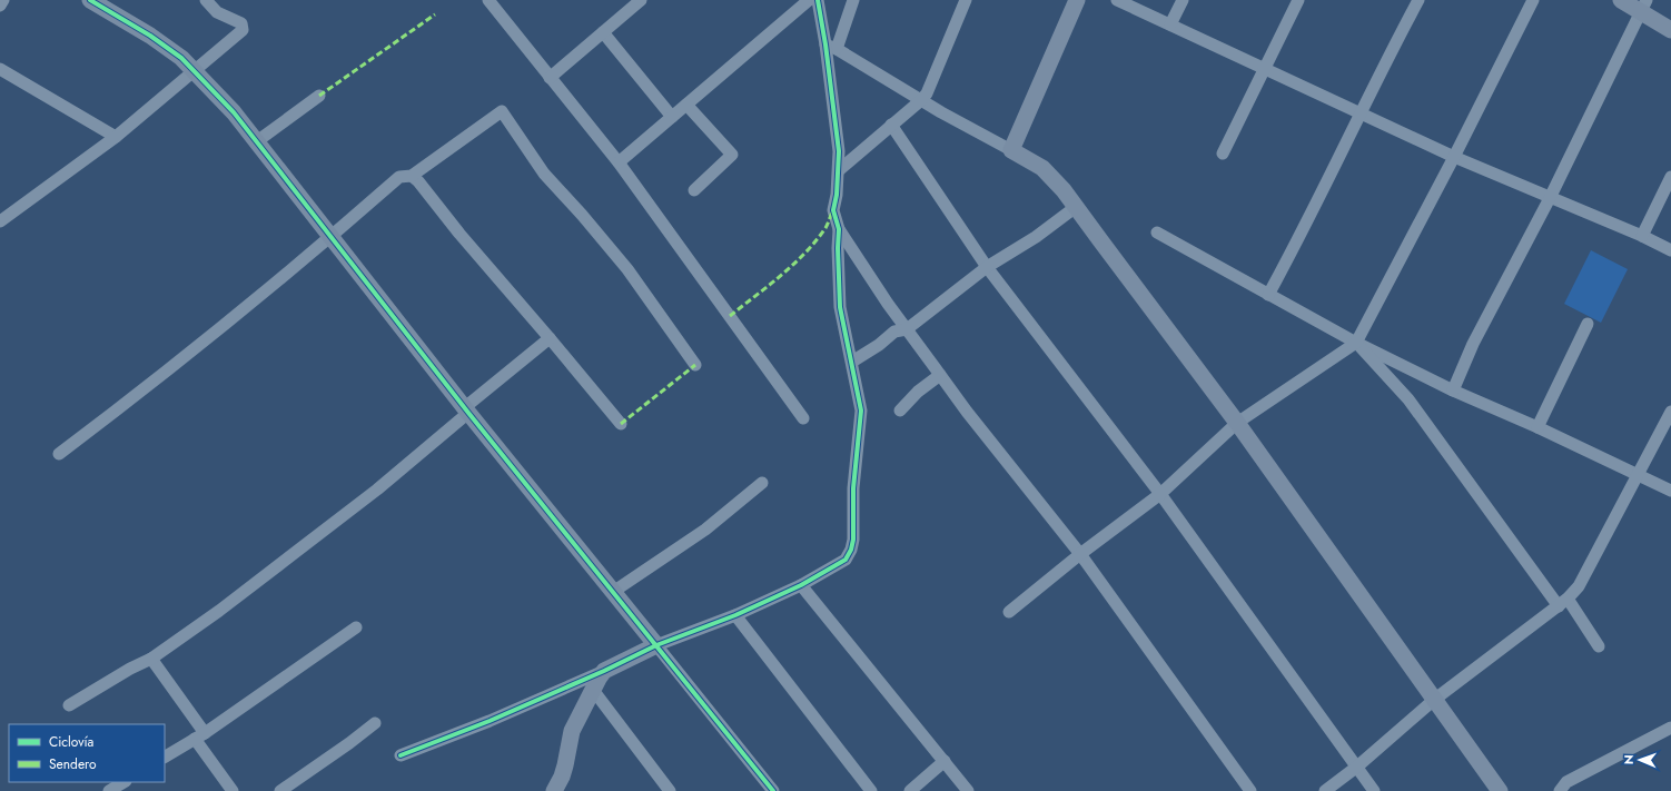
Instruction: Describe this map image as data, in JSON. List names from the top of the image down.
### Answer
{
  "legend": ["Ciclovía", "Sendero"],
  "north": "left"
}
